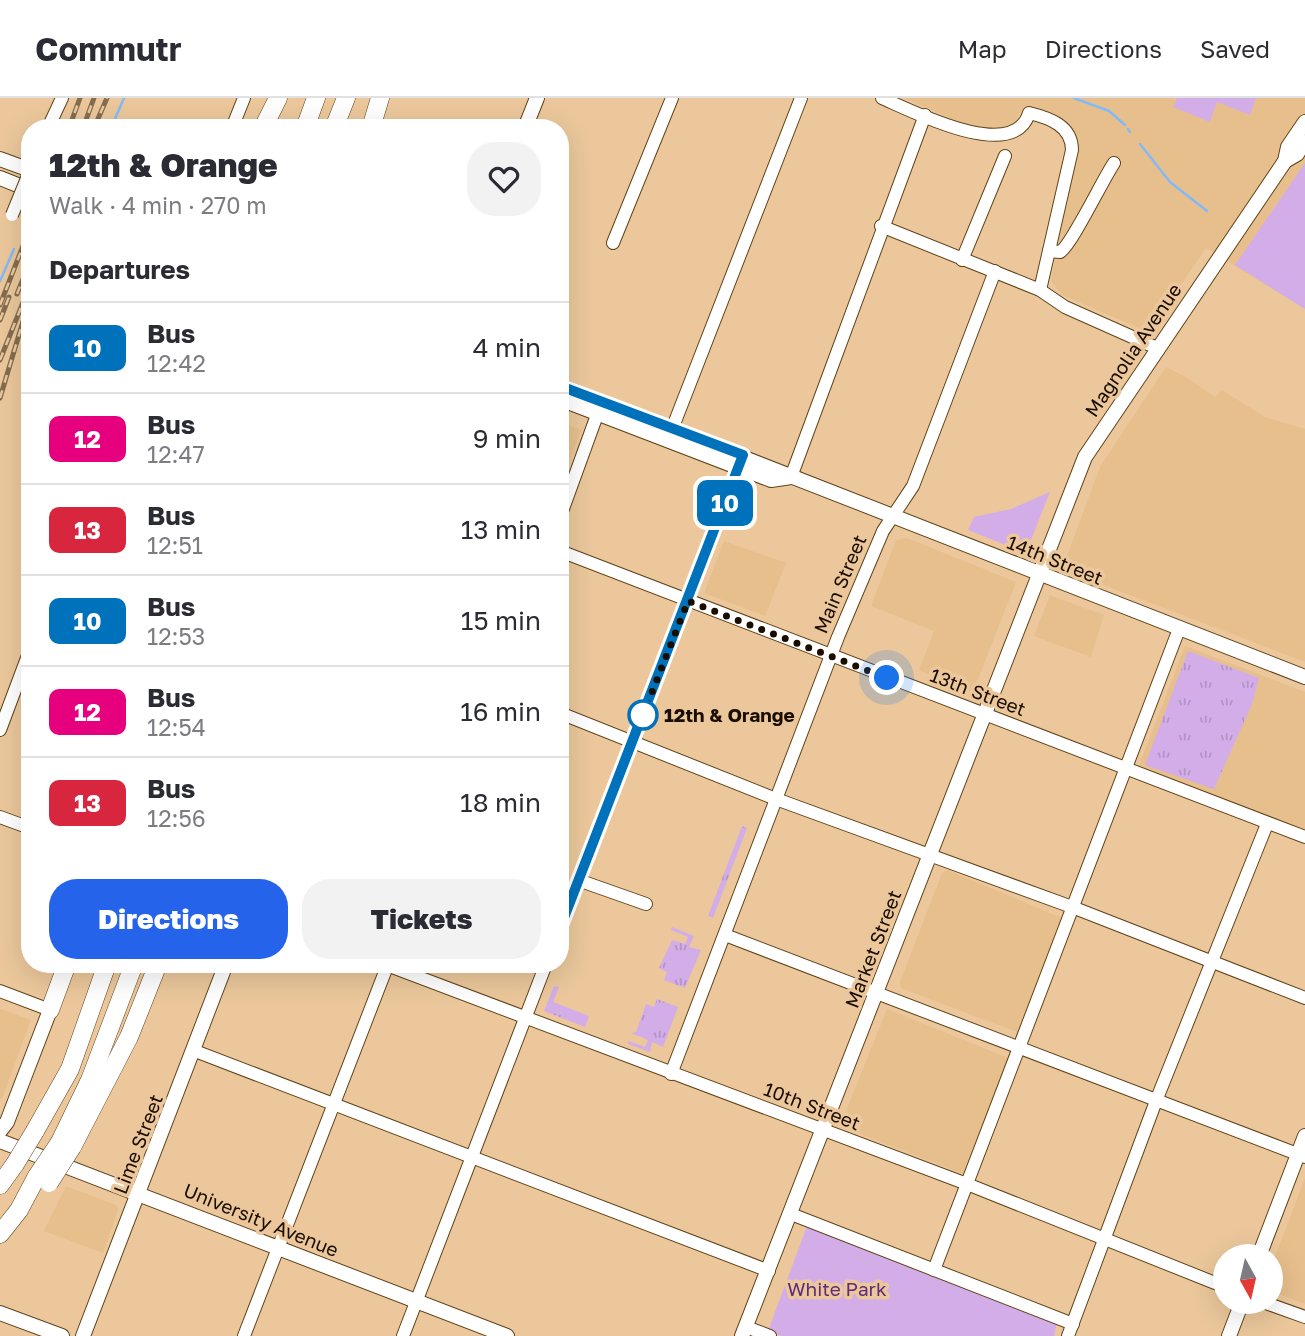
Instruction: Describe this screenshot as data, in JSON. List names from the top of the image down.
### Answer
{
  "streets": {
    "main road": [
      "Magnolia Avenue",
      "14th Street",
      "Market Street",
      "Lime Street",
      "University Avenue"
    ],
    "street": ["Main Street", "13th Street", "10th Street"]
  },
  "crossings": [
    ["Magnolia Avenue", "14th Street"],
    ["Magnolia Avenue", "Market Street"],
    ["14th Street", "Main Street"],
    ["14th Street", "Market Street"],
    ["Main Street", "13th Street"],
    ["Main Street", "10th Street"],
    ["13th Street", "Market Street"],
    ["Market Street", "10th Street"],
    ["Lime Street", "University Avenue"]
  ],
  "parks": ["White Park"],
  "places": ["12th & Orange"],
  "lines": ["bus line 10"],
  "north": "bottom",
  "page": {
    "header": "Commutr",
    "nav": ["Map", "Directions", "Saved"],
    "on_map": "10",
    "heading": [
      ["12th & Orange", "Walk · 4 min · 270 m"],
      "Departures"
    ],
    "list": [
      {
        "mark": "10",
        "name": "Bus",
        "note": "12:42",
        "value": "4 min"
      },
      {
        "mark": "12",
        "name": "Bus",
        "note": "12:47",
        "value": "9 min"
      },
      {
        "mark": "13",
        "name": "Bus",
        "note": "12:51",
        "value": "13 min"
      },
      {
        "mark": "10",
        "name": "Bus",
        "note": "12:53",
        "value": "15 min"
      },
      {
        "mark": "12",
        "name": "Bus",
        "note": "12:54",
        "value": "16 min"
      },
      {
        "mark": "13",
        "name": "Bus",
        "note": "12:56",
        "value": "18 min"
      }
    ],
    "buttons": ["Directions", "Tickets"]
  }
}
